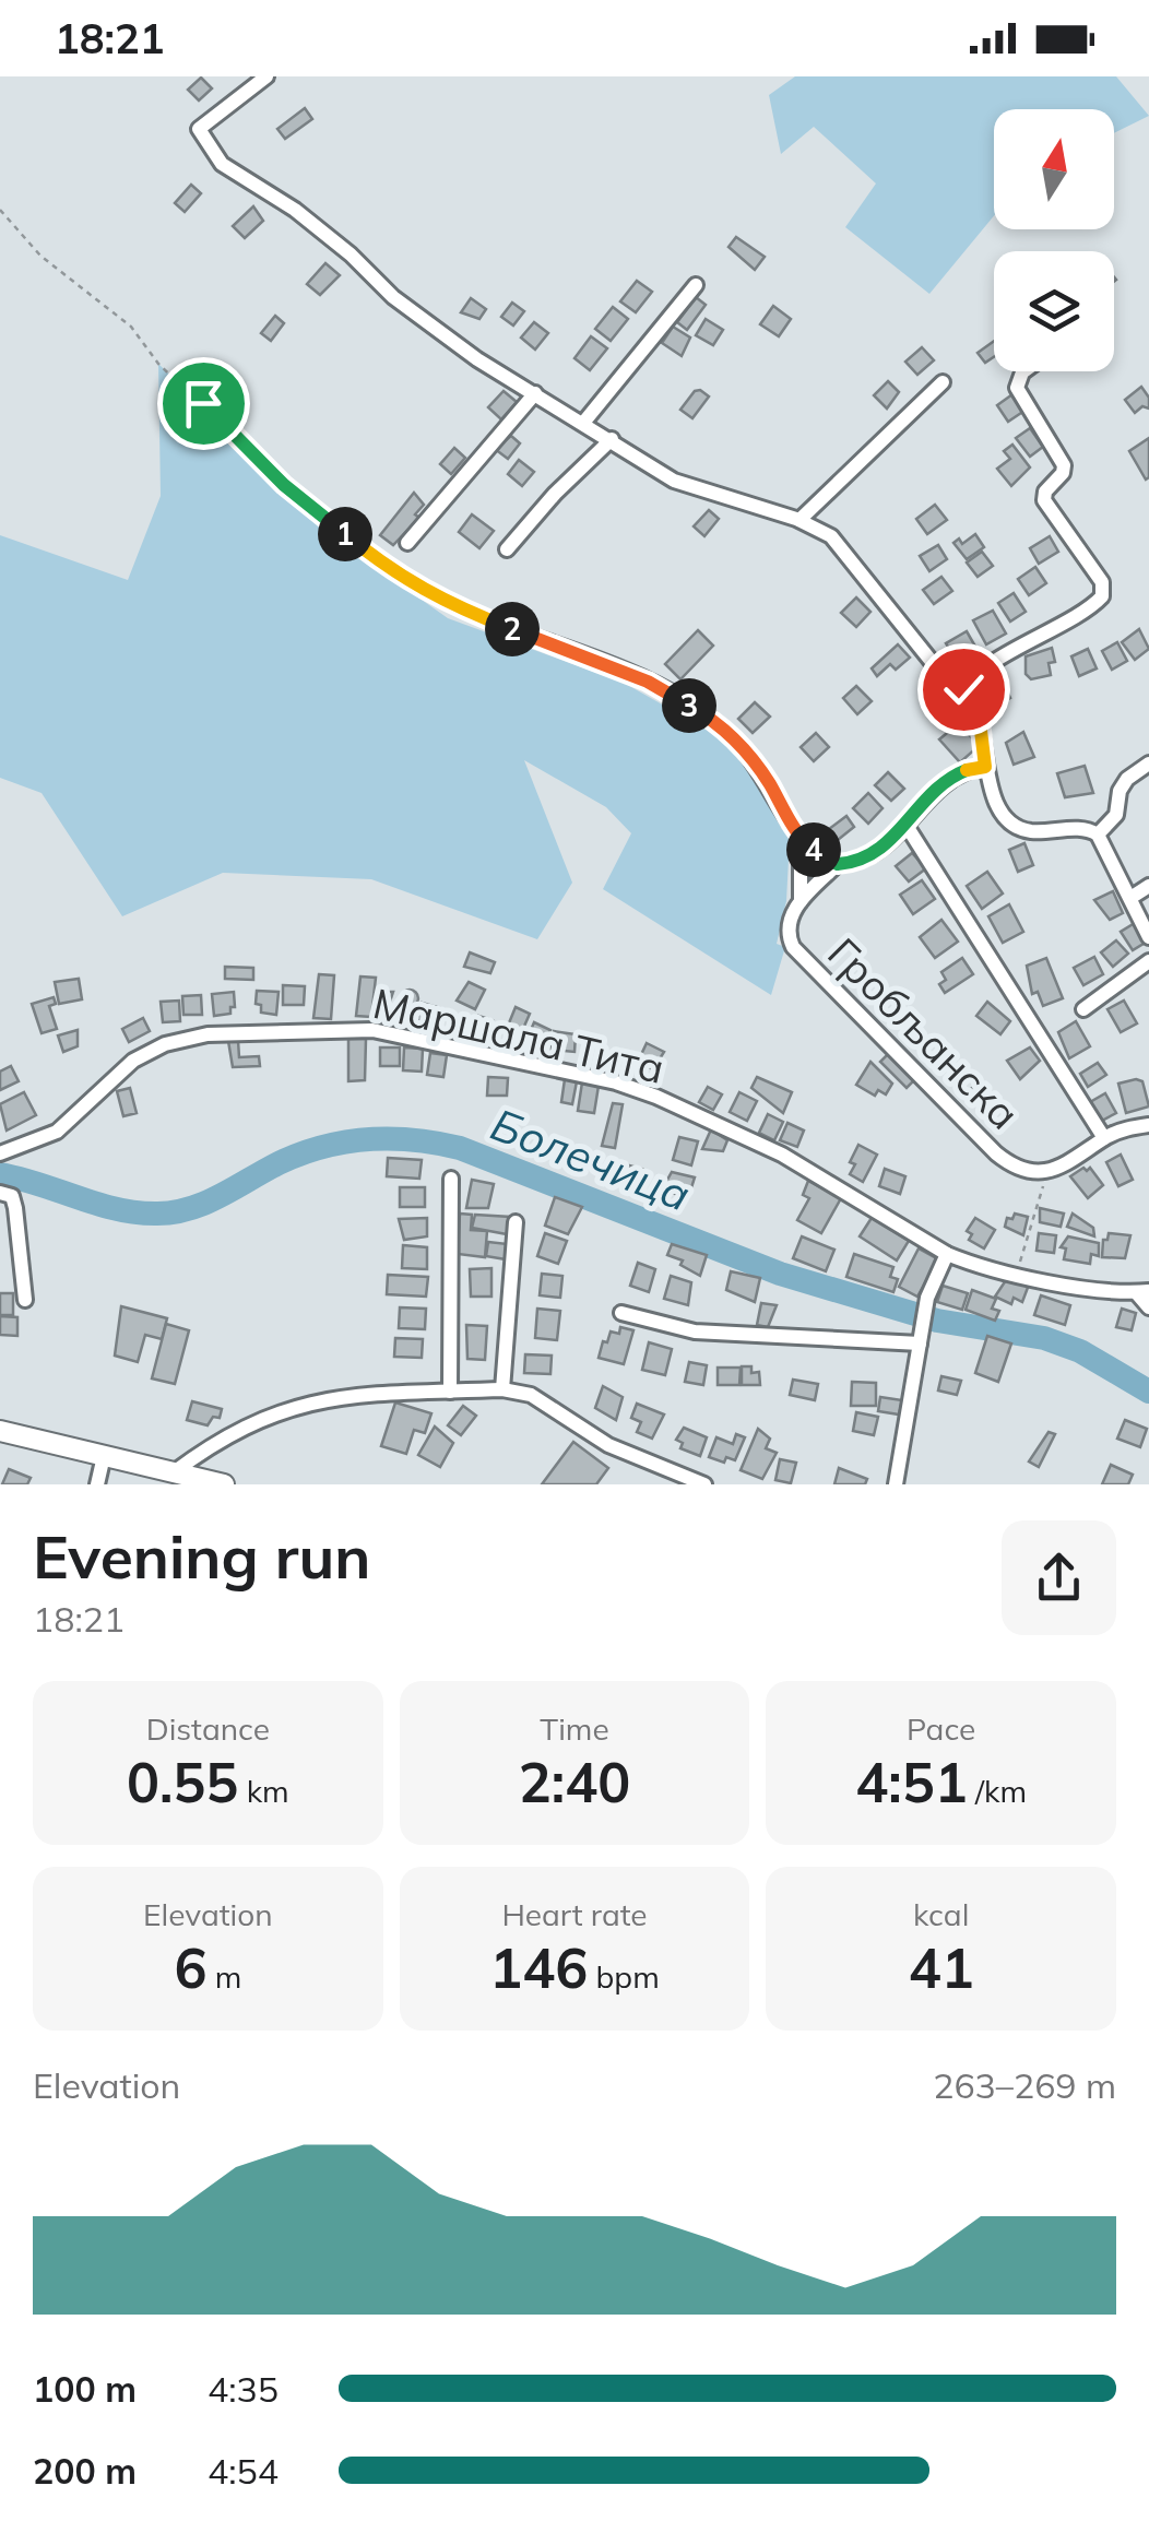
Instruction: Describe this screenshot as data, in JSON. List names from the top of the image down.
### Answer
{
  "streets": {
    "street": ["Гробљанска", "Маршала Тита"]
  },
  "water": ["Болечица"],
  "north": "top",
  "page": {
    "status": "18:21",
    "pins": [
      "1",
      "2",
      "3",
      "4"
    ],
    "heading": ["Evening run", "18:21"],
    "stats": [
      ["Distance", "0.55 km"],
      ["Time", "2:40"],
      ["Pace", "4:51 /km"],
      ["Elevation", "6 m"],
      ["Heart rate", "146 bpm"],
      ["kcal", "41"]
    ],
    "chart": ["Elevation", "263–269 m"],
    "list": [
      {
        "name": "100 m",
        "note": "4:35"
      },
      {
        "name": "200 m",
        "note": "4:54"
      }
    ]
  }
}
